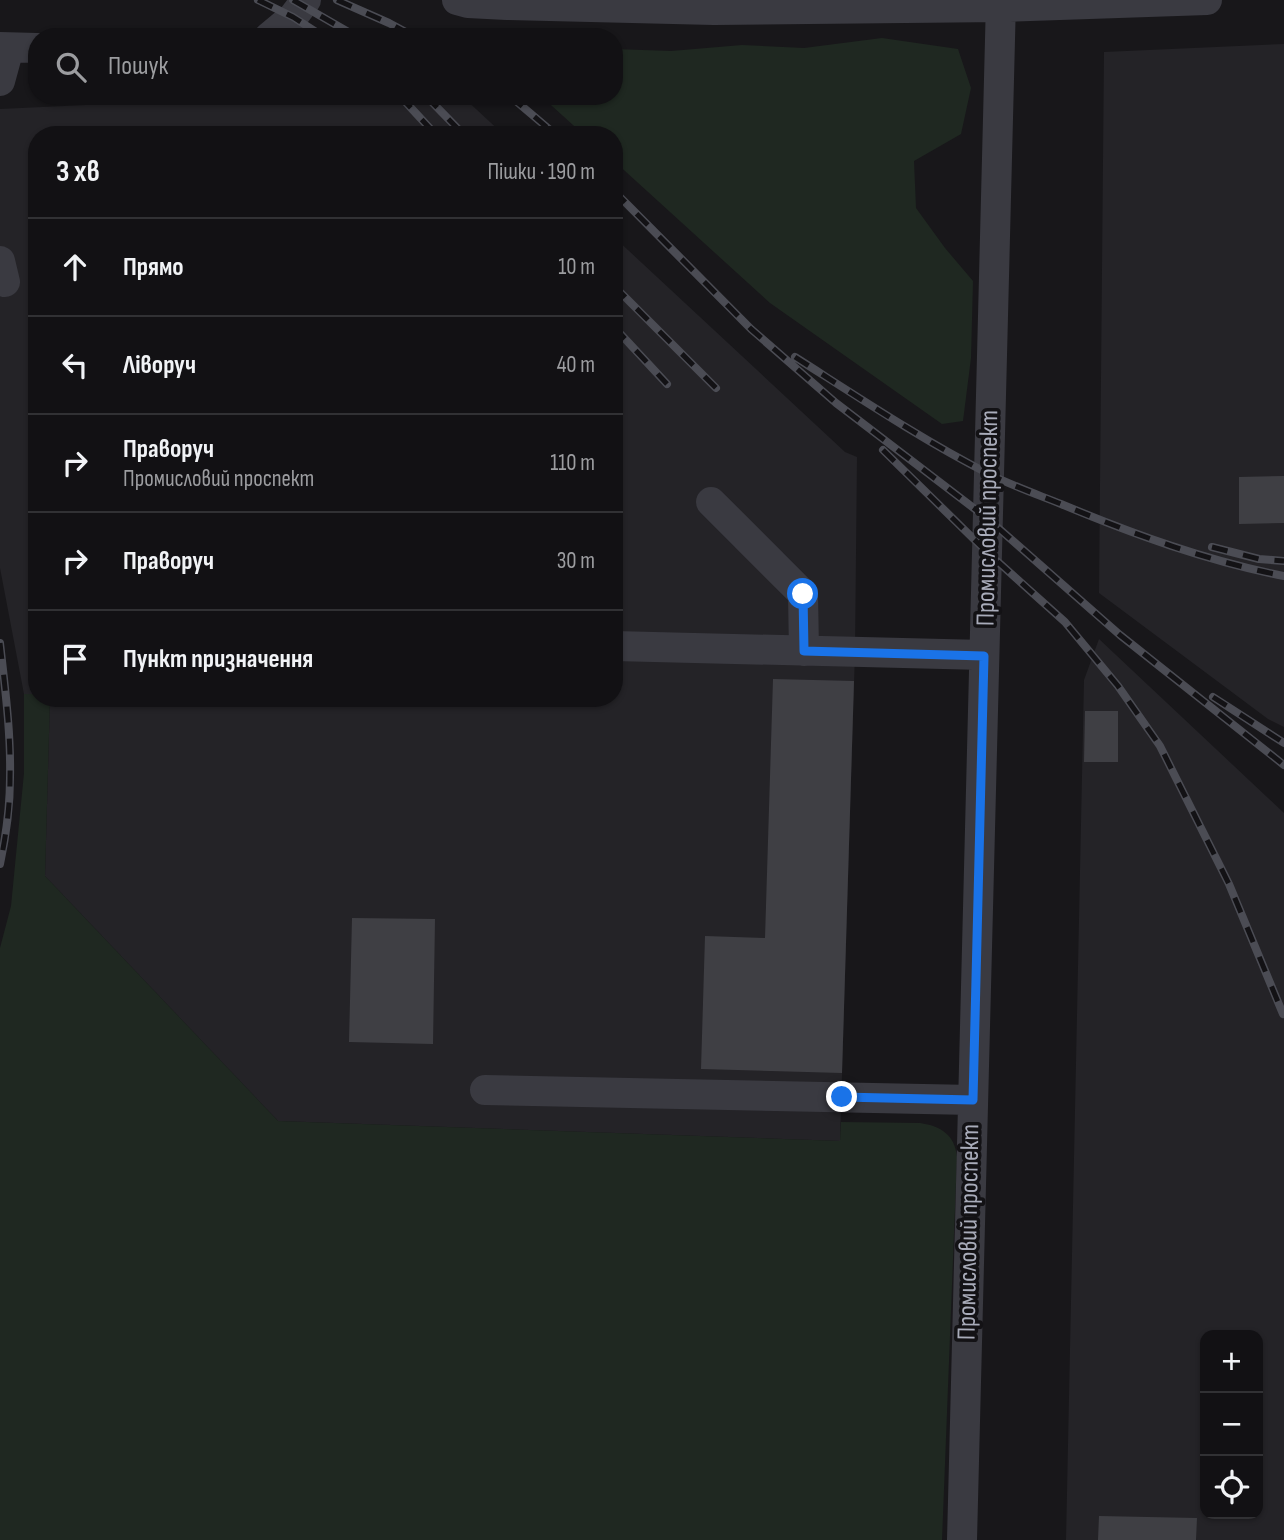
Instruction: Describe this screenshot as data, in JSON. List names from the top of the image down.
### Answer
{
  "streets": {
    "street": ["Промисловий проспект"]
  },
  "page": {
    "search": "Пошук",
    "heading": ["3 хв", "Пішки · 190 m"],
    "list": [
      ["Прямо", "10 m"],
      ["Ліворуч", "40 m"],
      ["Праворуч", "Промисловий проспект", "110 m"],
      ["Праворуч", "30 m"],
      "Пункт призначення"
    ],
    "map_buttons": ["+", "−"]
  }
}
